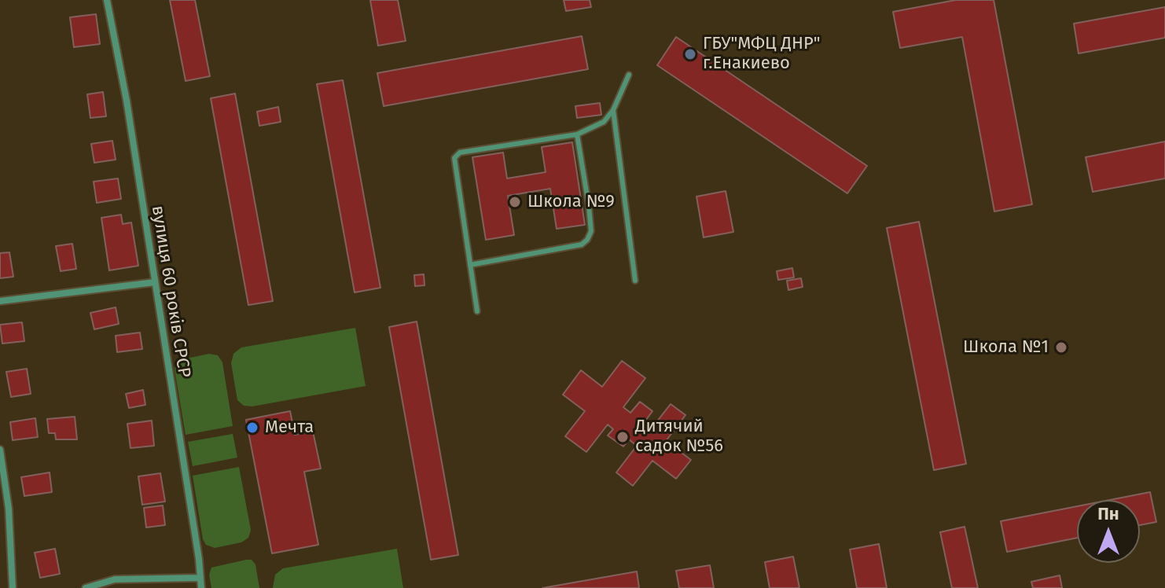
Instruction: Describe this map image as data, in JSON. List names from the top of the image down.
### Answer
{
  "streets": {
    "street": ["вулиця 60 років СРСР"]
  },
  "places": [
    "ГБУ\"МФЦ ДНР\" г.Енакиево",
    "Школа №9",
    "Школа №1",
    "Мечта",
    "Дитячий садок №56"
  ],
  "north": "top"
}
